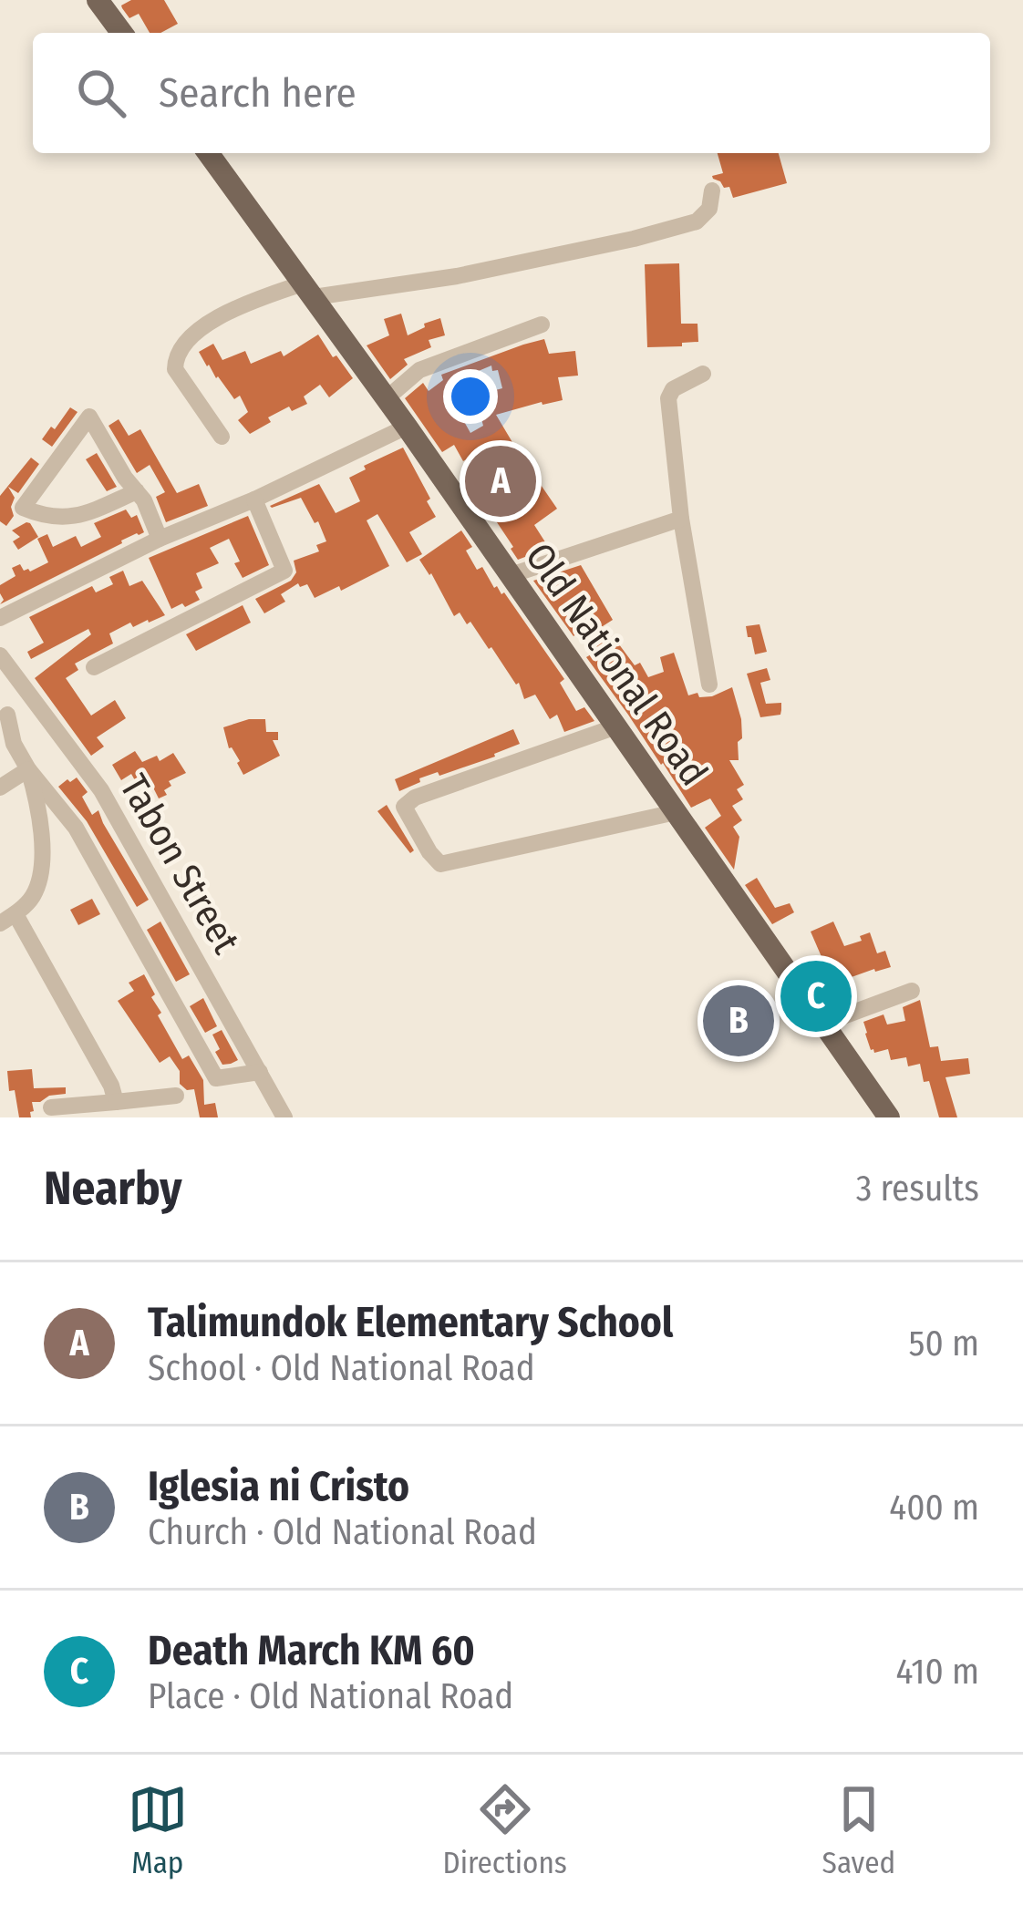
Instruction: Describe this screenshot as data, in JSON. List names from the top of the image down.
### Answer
{
  "streets": {
    "main road": ["Old National Road"],
    "street": ["Tabon Street"]
  },
  "page": {
    "search": "Search here",
    "pins": ["A", "C", "B"],
    "heading": ["Nearby", "3 results"],
    "list": [
      {
        "mark": "A",
        "name": "Talimundok Elementary School",
        "note": "School · Old National Road",
        "value": "50 m"
      },
      {
        "mark": "B",
        "name": "Iglesia ni Cristo",
        "note": "Church · Old National Road",
        "value": "400 m"
      },
      {
        "mark": "C",
        "name": "Death March KM 60",
        "note": "Place · Old National Road",
        "value": "410 m"
      }
    ],
    "nav": ["Map", "Directions", "Saved"]
  }
}
